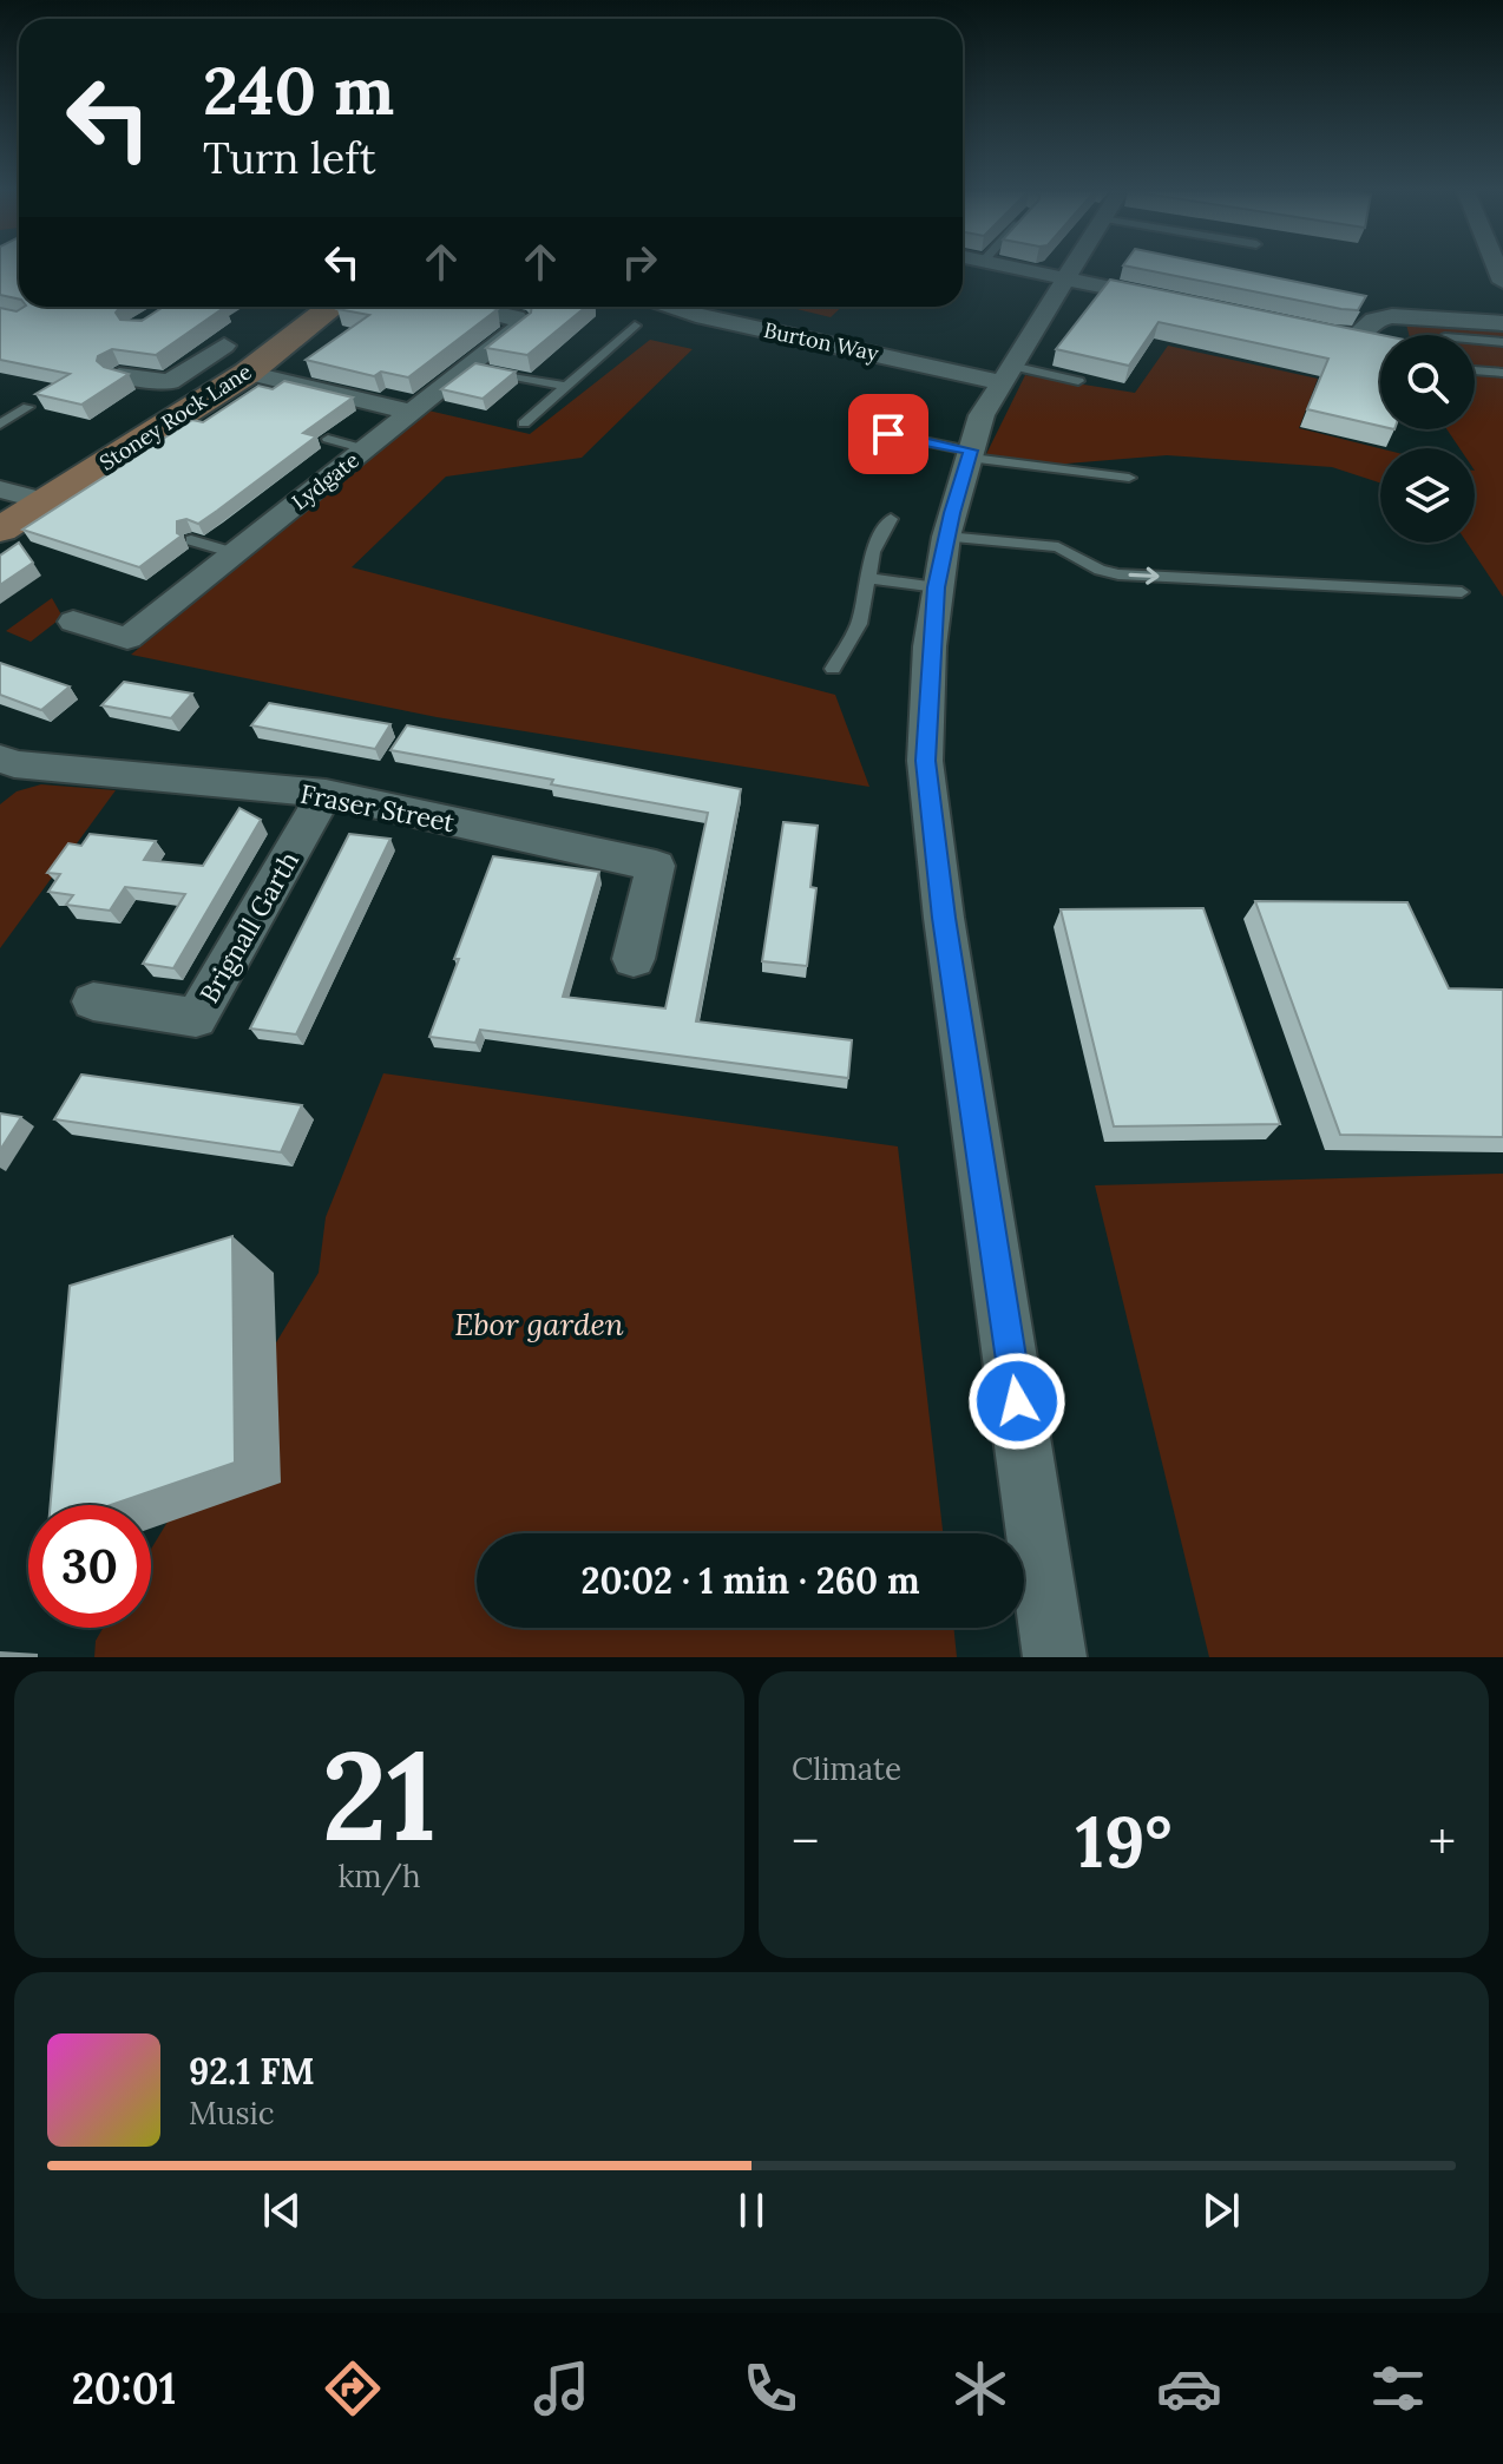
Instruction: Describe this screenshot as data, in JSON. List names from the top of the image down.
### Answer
{
  "streets": {
    "street": [
      "Burton Way",
      "Stoney Rock Lane",
      "Lydgate",
      "Fraser Street",
      "Brignall Garth"
    ]
  },
  "crossings": [
    ["Fraser Street", "Brignall Garth"]
  ],
  "parks": ["Ebor garden"],
  "page": {
    "turn": ["240 m", "Turn left"],
    "limit": "30",
    "trip": "20:02 · 1 min · 260 m",
    "tile": [
      ["21", "km/h"],
      "Climate"
    ],
    "heat": ["−", "19°", "+"],
    "song": ["92.1 FM", "Music"],
    "tabs": "20:01"
  }
}
